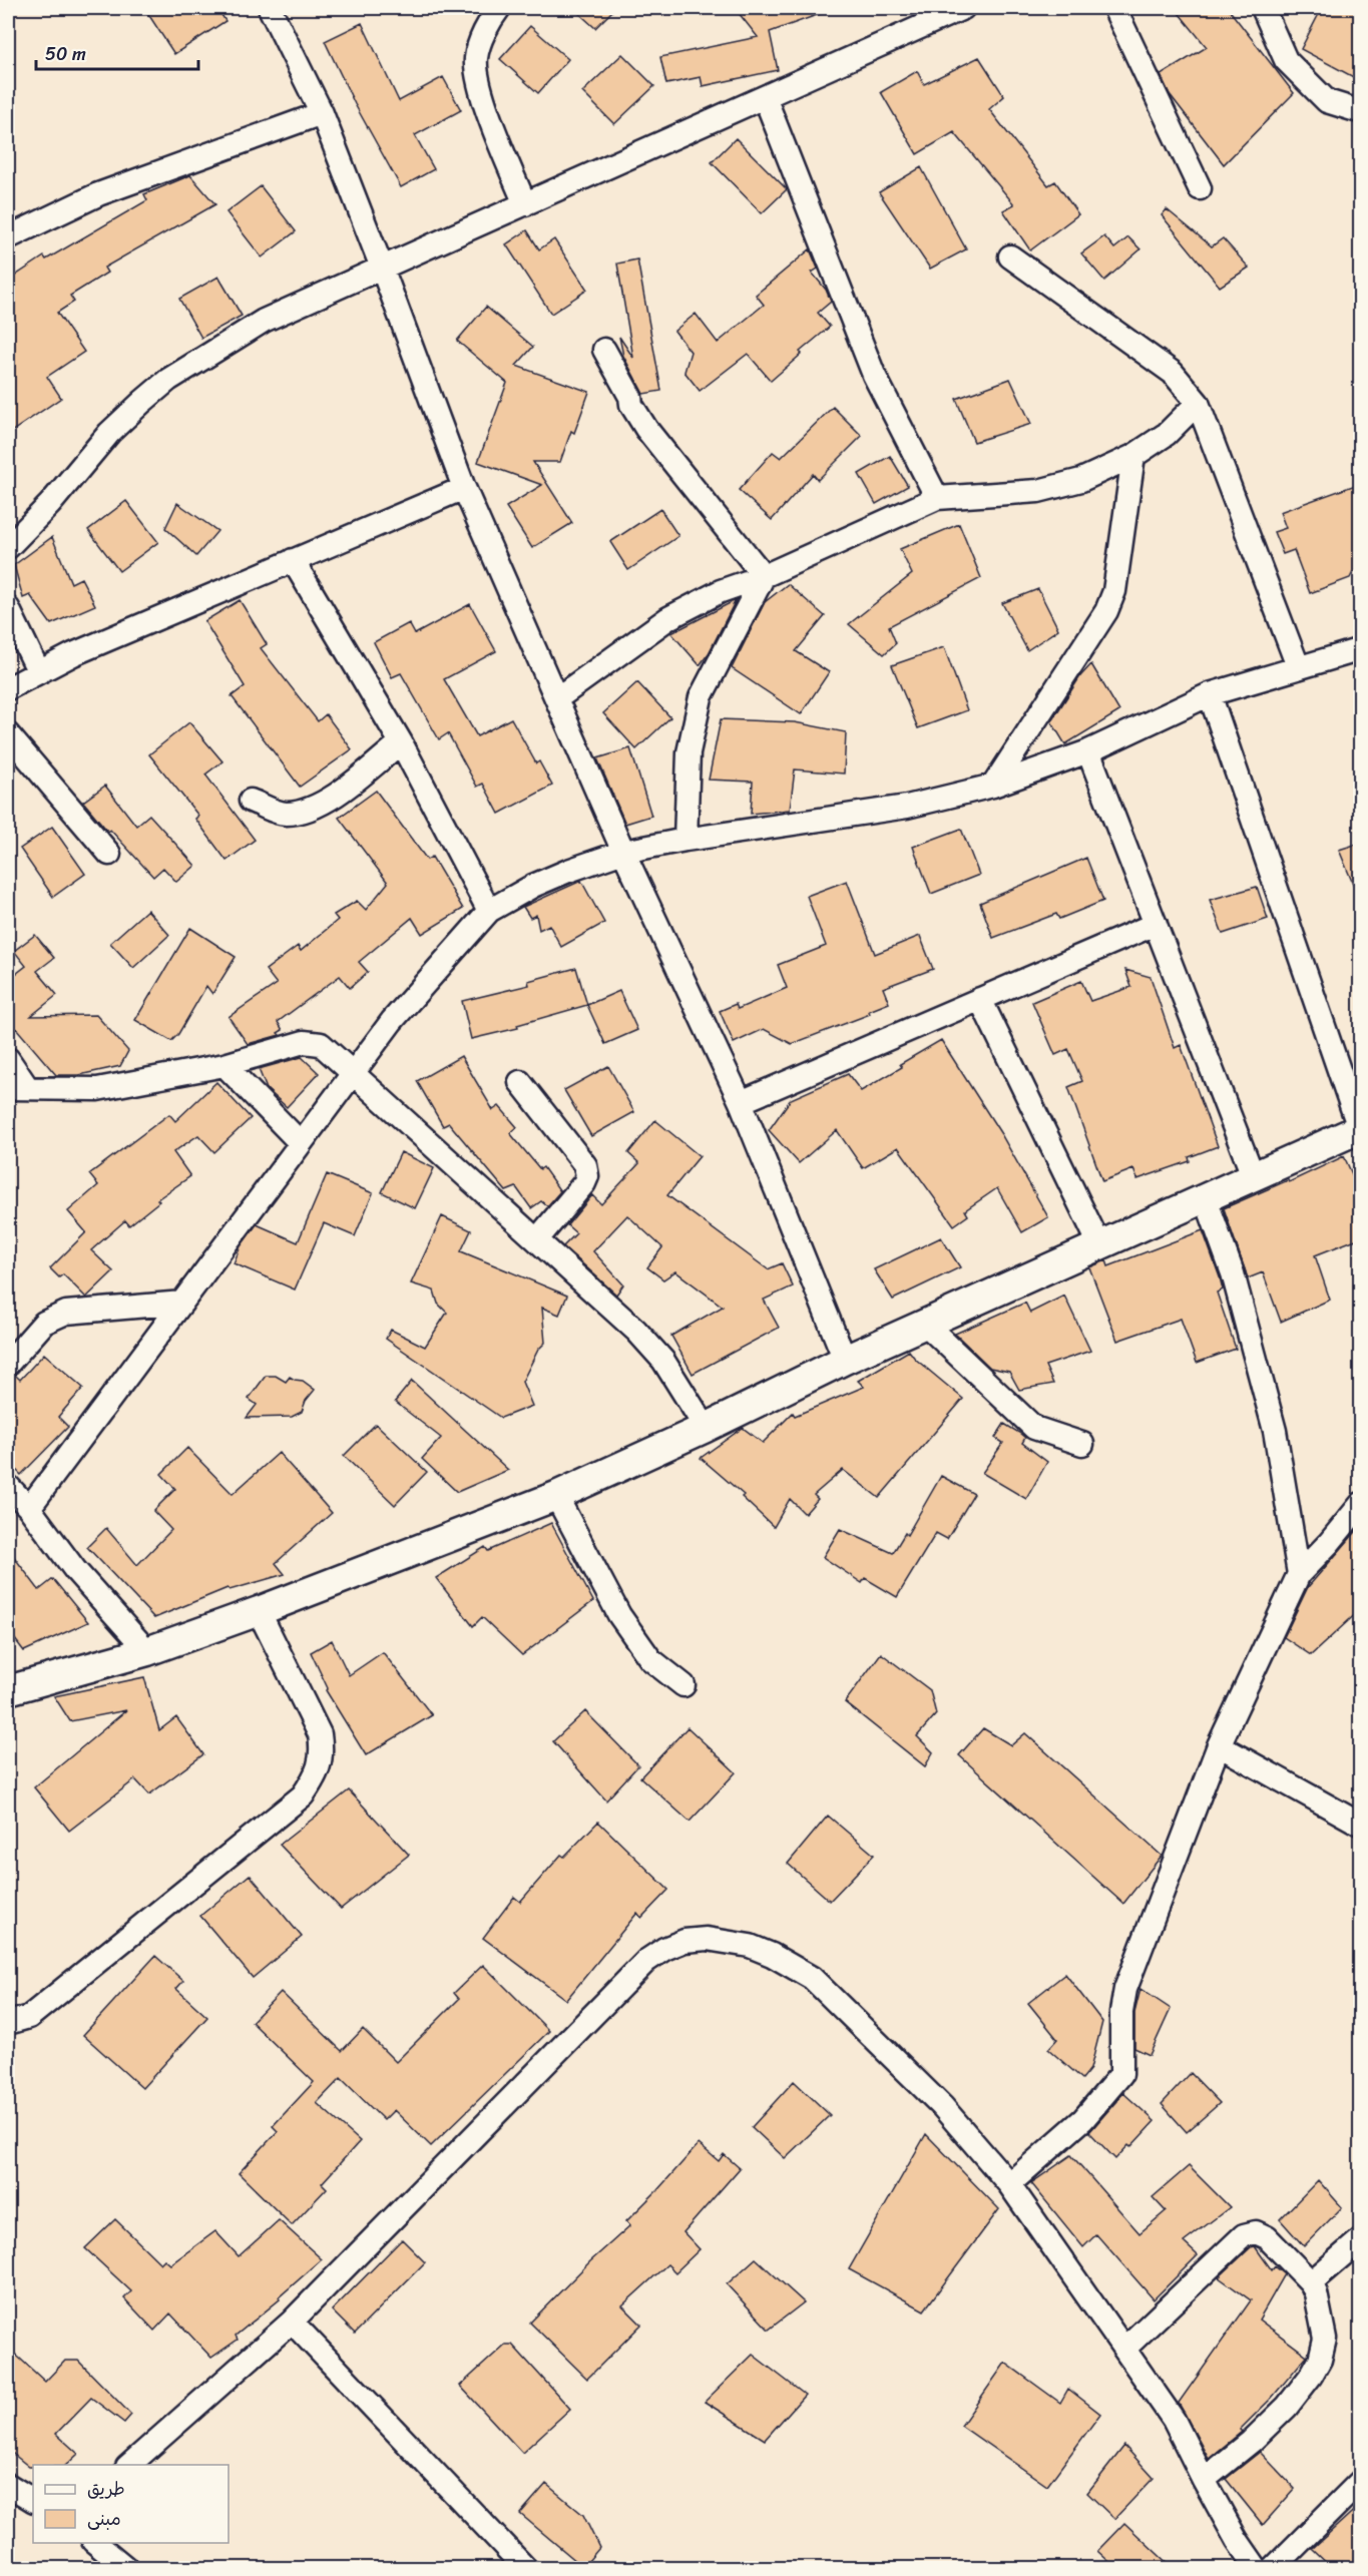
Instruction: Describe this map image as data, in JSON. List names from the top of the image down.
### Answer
{
  "legend": ["طريق", "مبنى"],
  "scale_bar": "50 m"
}
